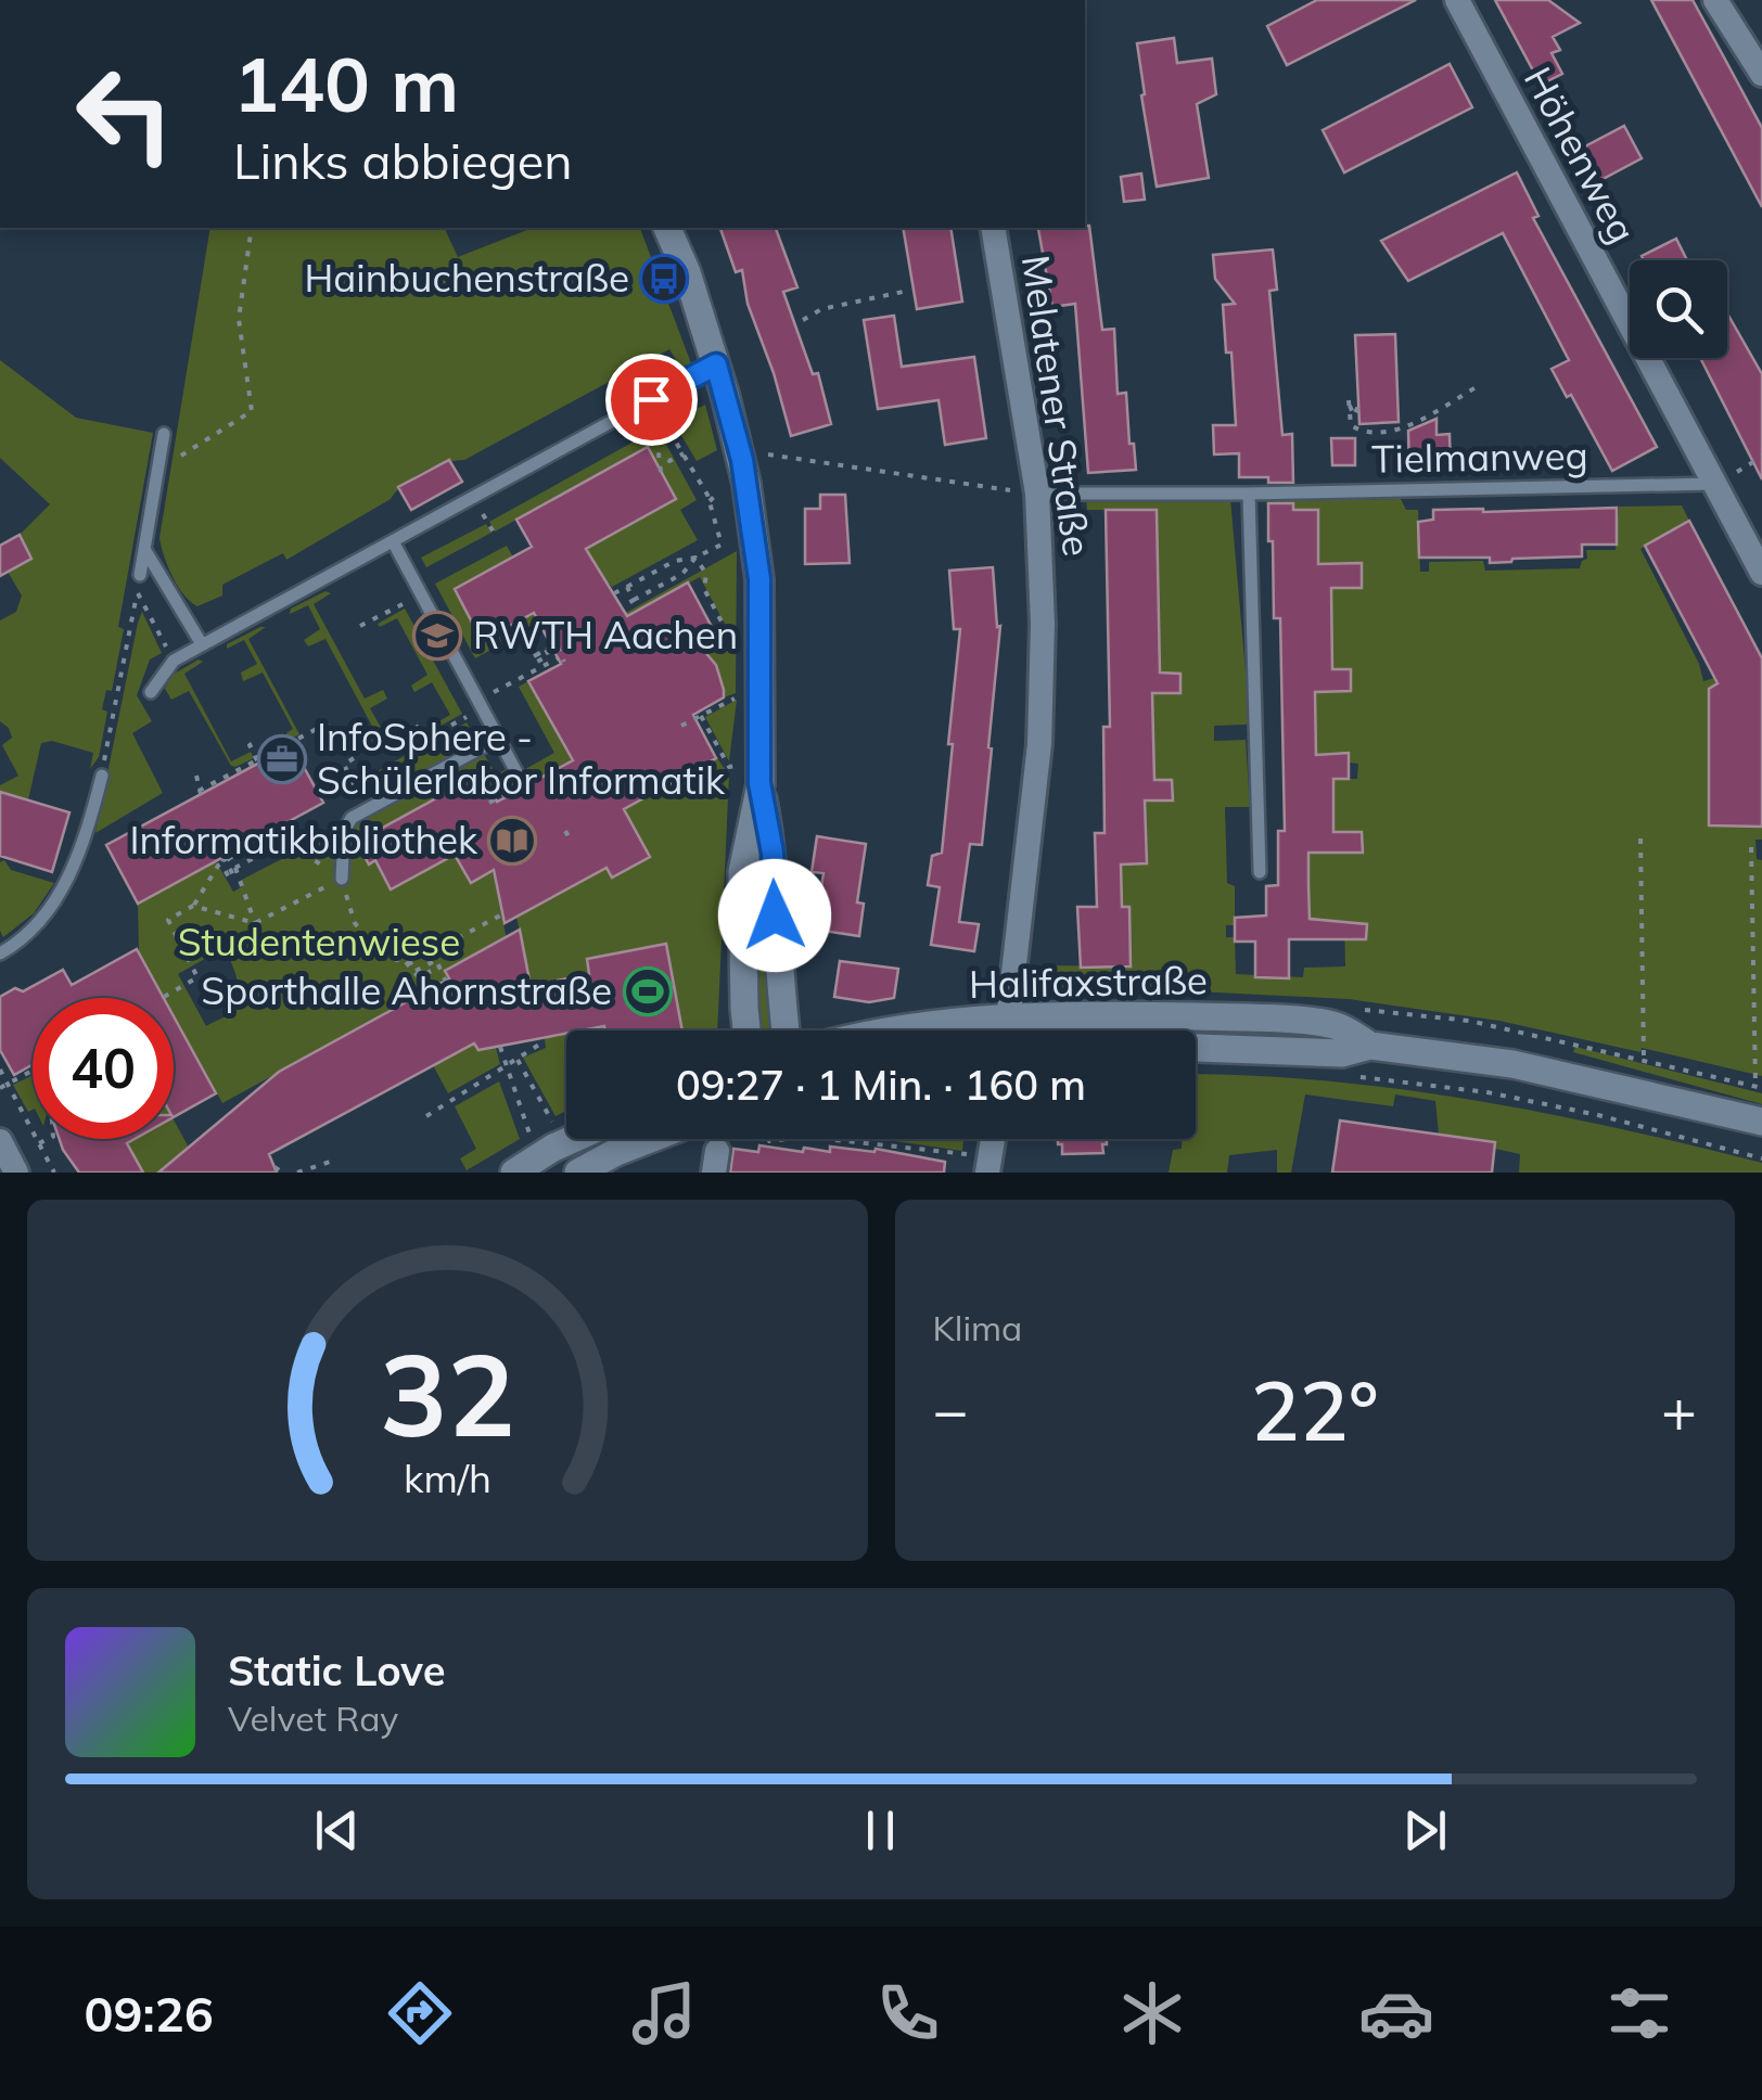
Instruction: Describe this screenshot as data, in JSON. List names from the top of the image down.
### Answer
{
  "streets": {
    "main road": ["Halifaxstraße"],
    "street": ["Höhenweg", "Melatener Straße"],
    "lane": ["Tielmanweg"]
  },
  "crossings": [
    ["Höhenweg", "Tielmanweg"],
    ["Melatener Straße", "Tielmanweg"],
    ["Melatener Straße", "Halifaxstraße"]
  ],
  "parks": ["Studentenwiese"],
  "places": {
    "bus stop": ["Hainbuchenstraße"],
    "school or university": ["RWTH Aachen"],
    "office": ["InfoSphere - Schülerlabor Informatik"],
    "library": ["Informatikbibliothek"],
    "sports": ["Sporthalle Ahornstraße"]
  },
  "page": {
    "turn": ["140 m", "Links abbiegen"],
    "limit": "40",
    "trip": "09:27 · 1 Min. · 160 m",
    "tile": "Klima",
    "heat": ["−", "22°", "+"],
    "song": ["Static Love", "Velvet Ray"],
    "tabs": "09:26",
    "gauge": ["32", "km/h"]
  }
}
